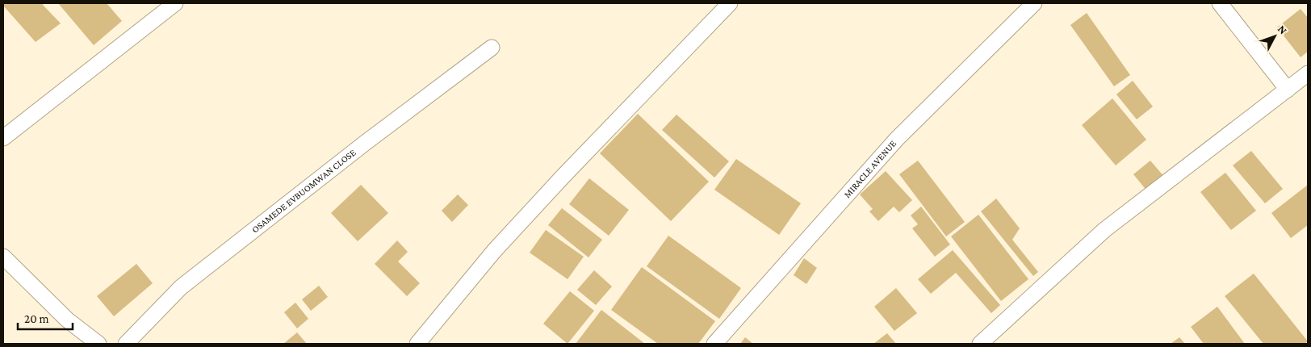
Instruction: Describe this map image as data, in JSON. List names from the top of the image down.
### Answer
{
  "streets": {
    "street": ["MIRACLE AVENUE", "OSAMEDE EVBUOMWAN CLOSE"]
  },
  "scale_bar": "20 m",
  "north": "top right"
}
